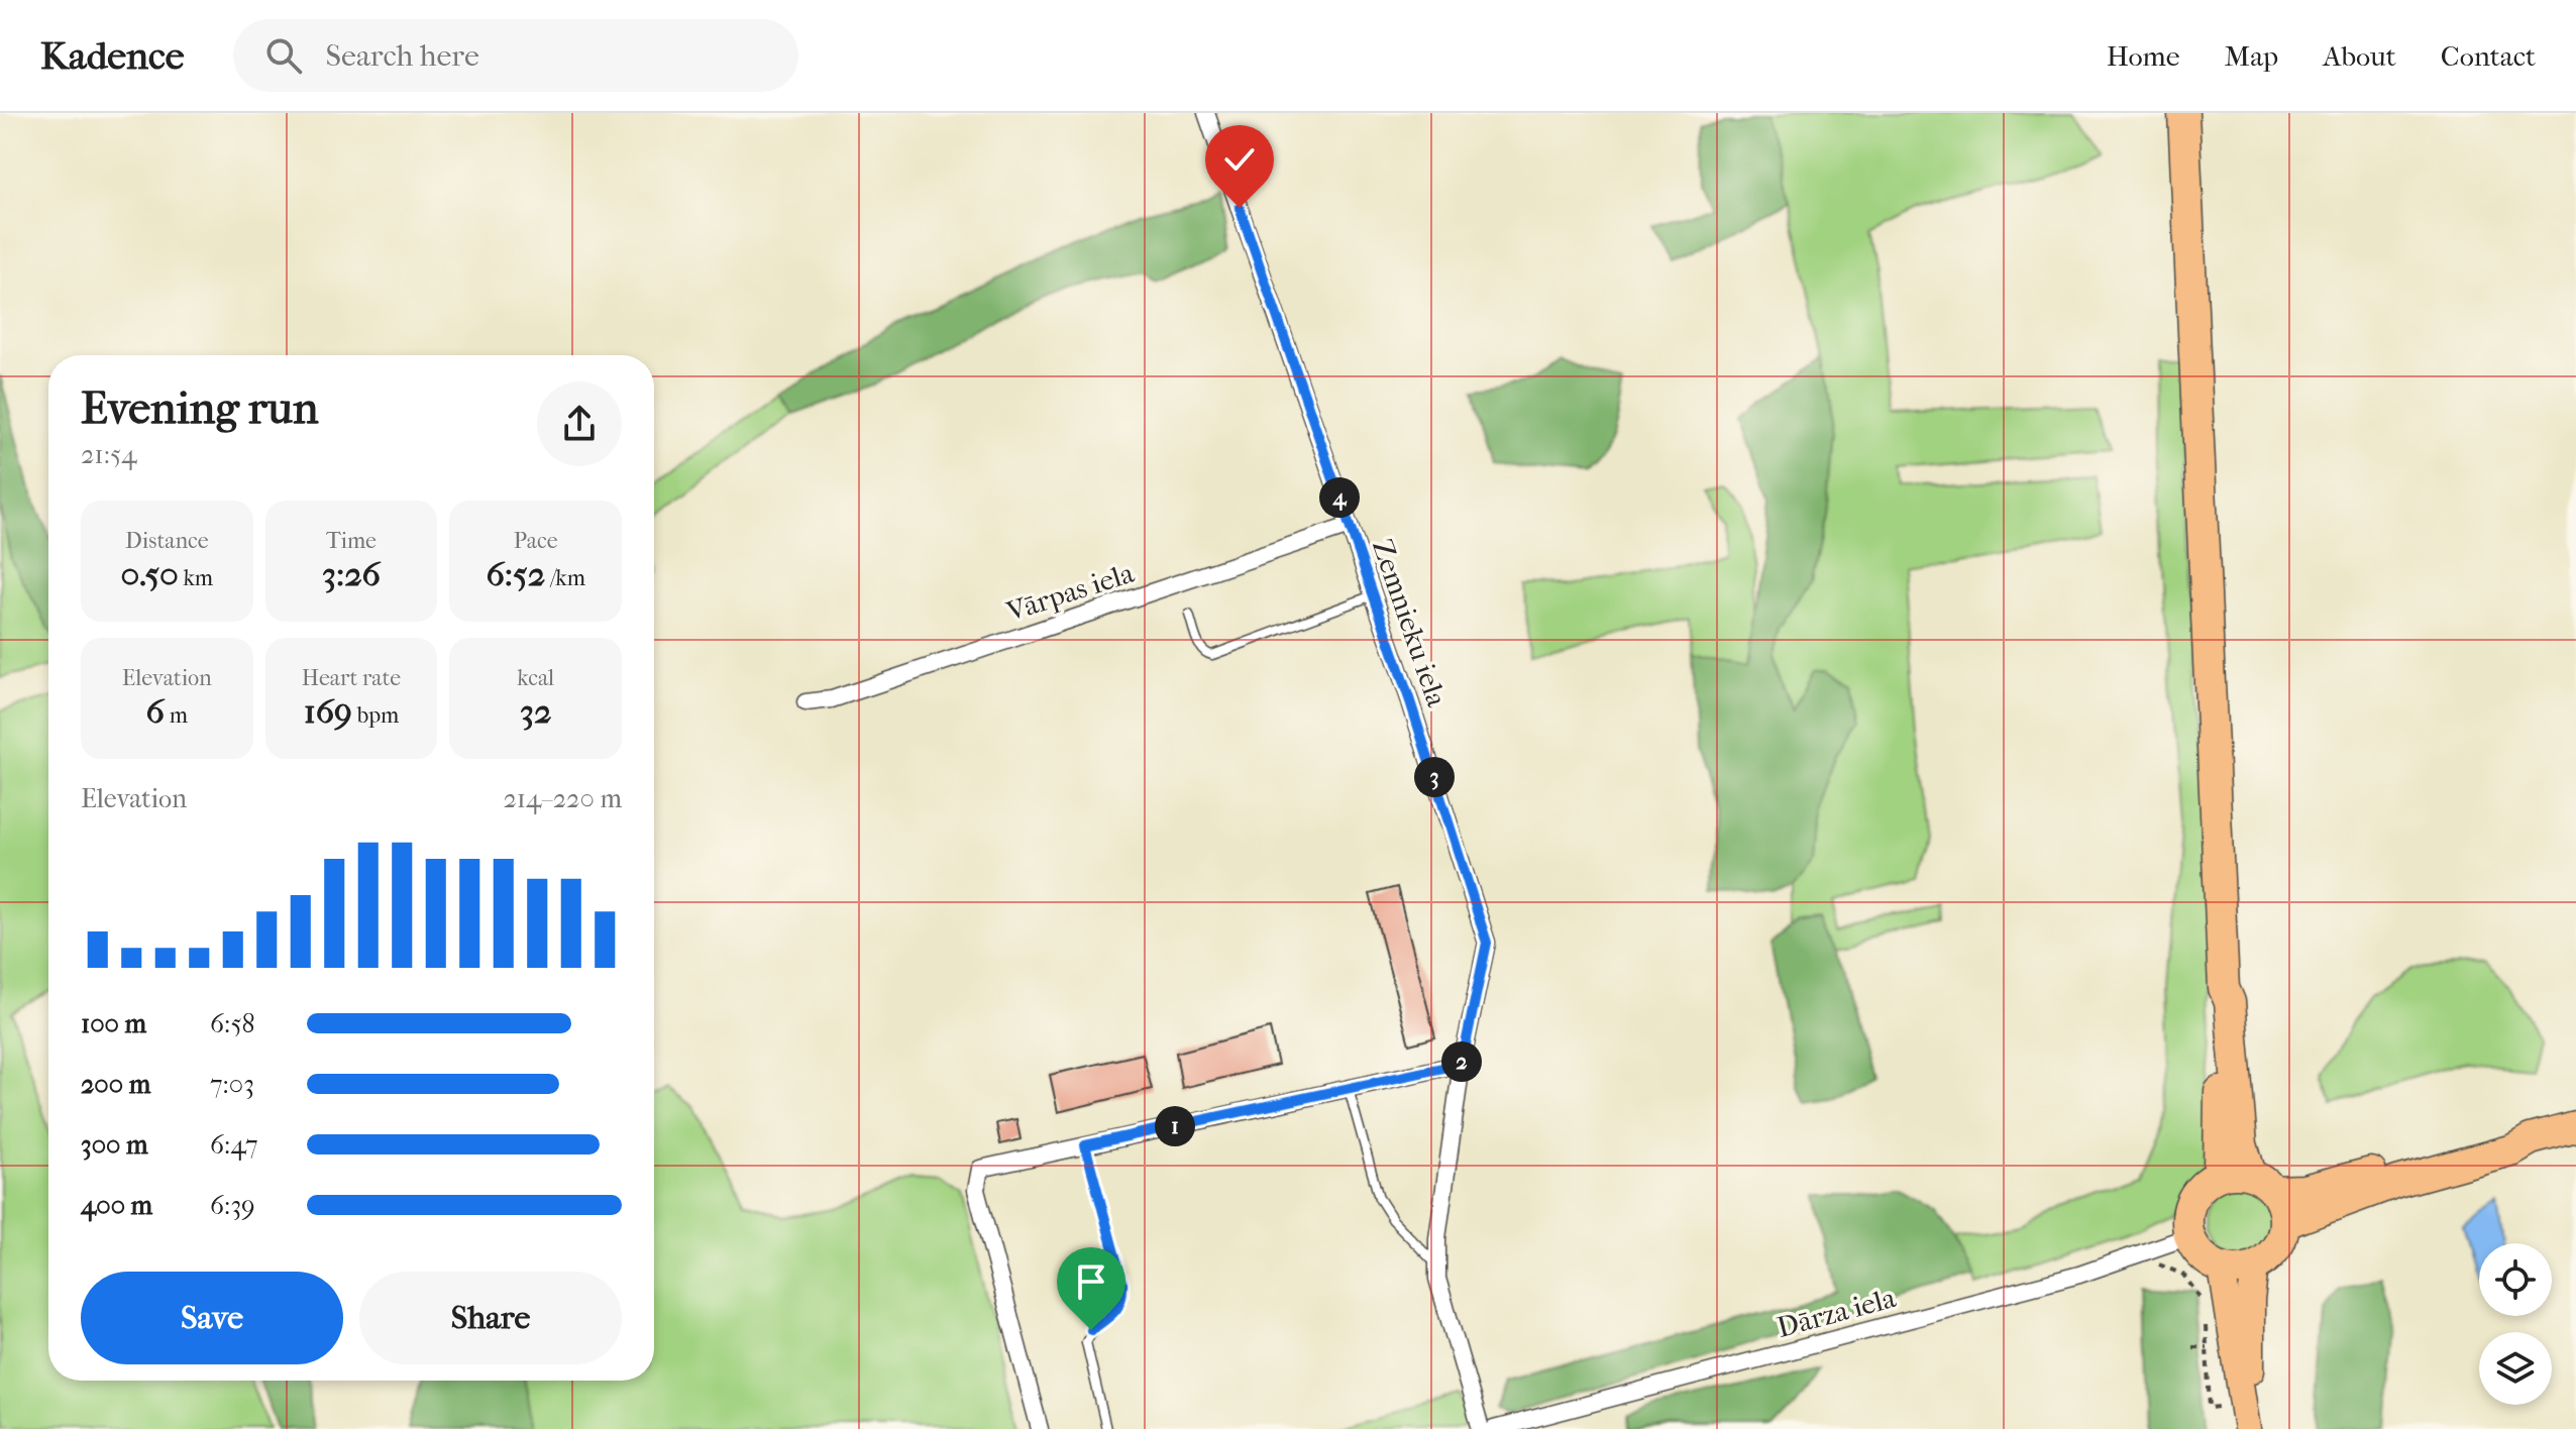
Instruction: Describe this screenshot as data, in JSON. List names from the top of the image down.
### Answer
{
  "streets": {
    "street": ["Vārpas iela", "Zemnieku iela", "Dārza iela"]
  },
  "crossings": [
    ["Vārpas iela", "Zemnieku iela"]
  ],
  "page": {
    "header": "Kadence",
    "search": "Search here",
    "nav": [
      "Home",
      "Map",
      "About",
      "Contact"
    ],
    "heading": ["Evening run", "21:54"],
    "pins": [
      "4",
      "3",
      "2",
      "1"
    ],
    "stats": [
      ["Distance", "0.50 km"],
      ["Time", "3:26"],
      ["Pace", "6:52 /km"],
      ["Elevation", "6 m"],
      ["Heart rate", "169 bpm"],
      ["kcal", "32"]
    ],
    "chart": ["Elevation", "214–220 m"],
    "list": [
      {
        "name": "100 m",
        "note": "6:58"
      },
      {
        "name": "200 m",
        "note": "7:03"
      },
      {
        "name": "300 m",
        "note": "6:47"
      },
      {
        "name": "400 m",
        "note": "6:39"
      }
    ],
    "buttons": ["Save", "Share"]
  }
}
